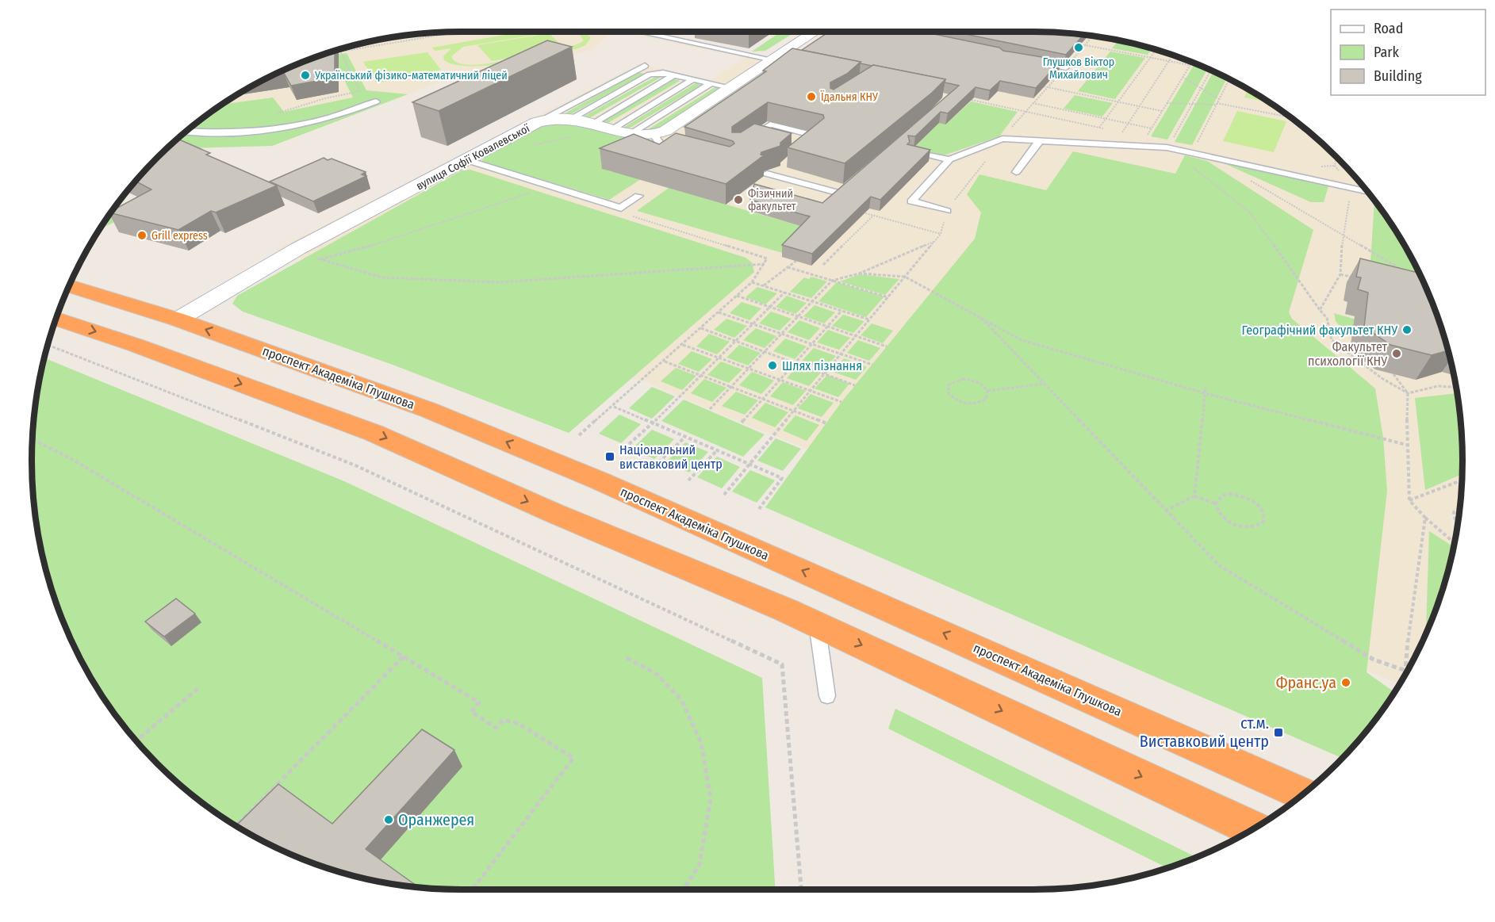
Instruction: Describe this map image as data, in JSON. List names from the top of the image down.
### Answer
{
  "streets": {
    "highway": ["проспект Академіка Глушкова"],
    "street": ["вулиця Софії Ковалевської"]
  },
  "crossings": [
    ["вулиця Софії Ковалевської", "проспект Академіка Глушкова"]
  ],
  "places": {
    "other": [
      "Глушков Віктор Михайлович",
      "Український фізико-математичний ліцей",
      "Їдальня КНУ",
      "Фізичний факультет",
      "Grill express",
      "Географічний факультет КНУ",
      "Факультет психології КНУ",
      "Шлях пізнання",
      "Франс.уа",
      "Оранжерея"
    ],
    "transit": ["Національний виставковий центр", "ст.м. Виставковий центр"]
  },
  "legend": ["Road", "Park", "Building"]
}
